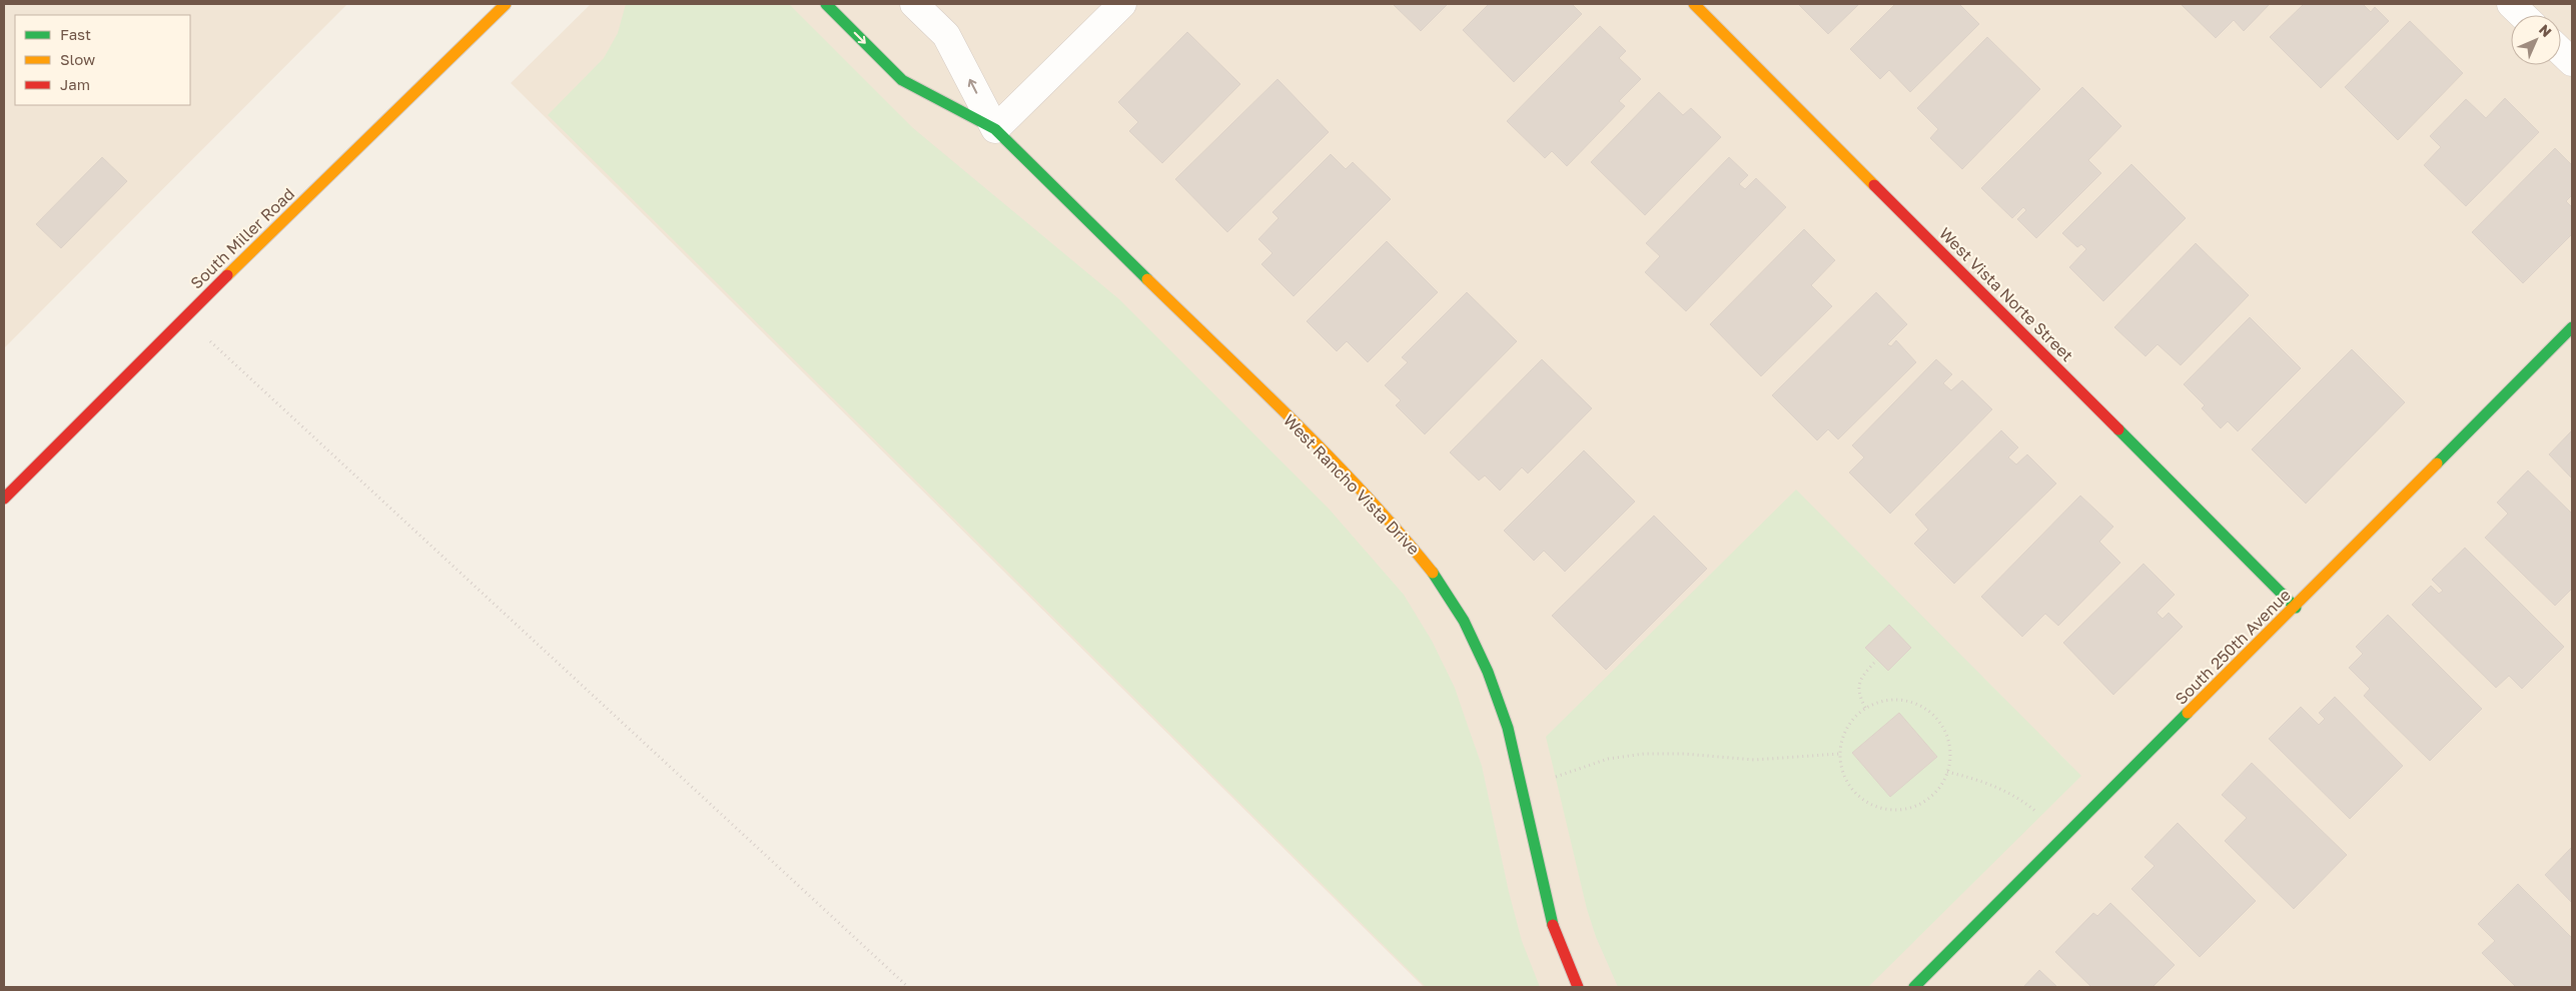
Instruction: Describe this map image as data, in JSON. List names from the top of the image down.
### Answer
{
  "streets": {
    "street": [
      "South Miller Road",
      "West Vista Norte Street",
      "West Rancho Vista Drive",
      "South 250th Avenue"
    ]
  },
  "crossings": [
    ["West Vista Norte Street", "South 250th Avenue"]
  ],
  "legend": ["Fast", "Slow", "Jam"],
  "north": "top right"
}
